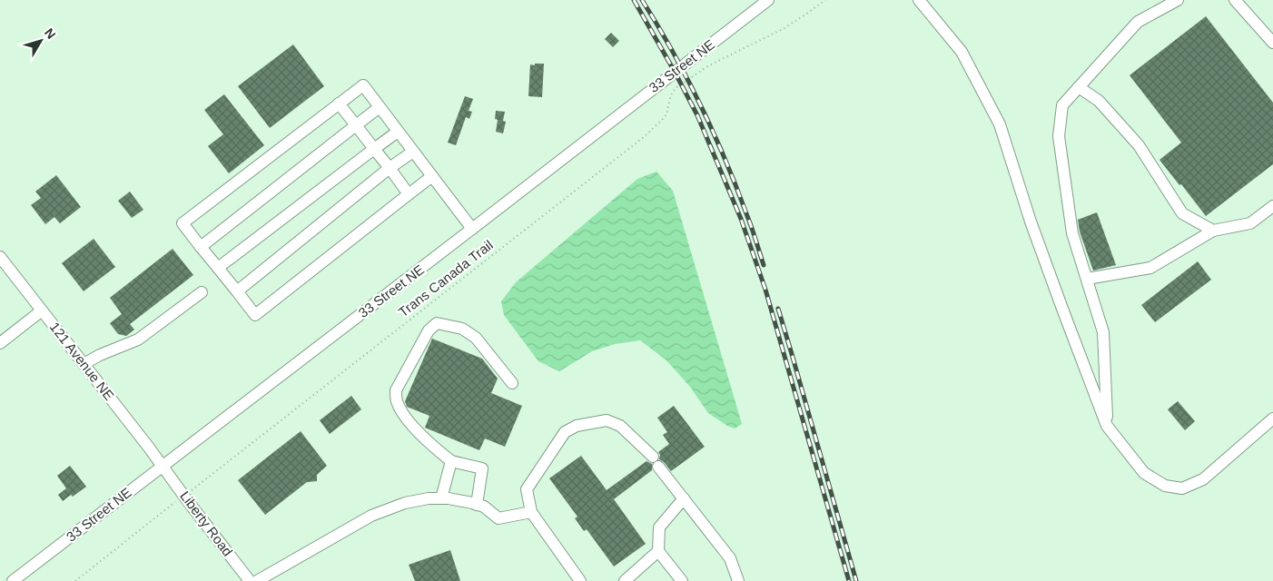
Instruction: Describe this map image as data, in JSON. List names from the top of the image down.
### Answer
{
  "streets": {
    "street": ["33 Street NE", "121 Avenue NE", "Liberty Road"],
    "path": ["Trans Canada Trail"]
  },
  "crossings": [
    ["33 Street NE", "121 Avenue NE"],
    ["33 Street NE", "Liberty Road"],
    ["Trans Canada Trail", "Liberty Road"],
    ["121 Avenue NE", "Liberty Road"]
  ],
  "north": "top right"
}
